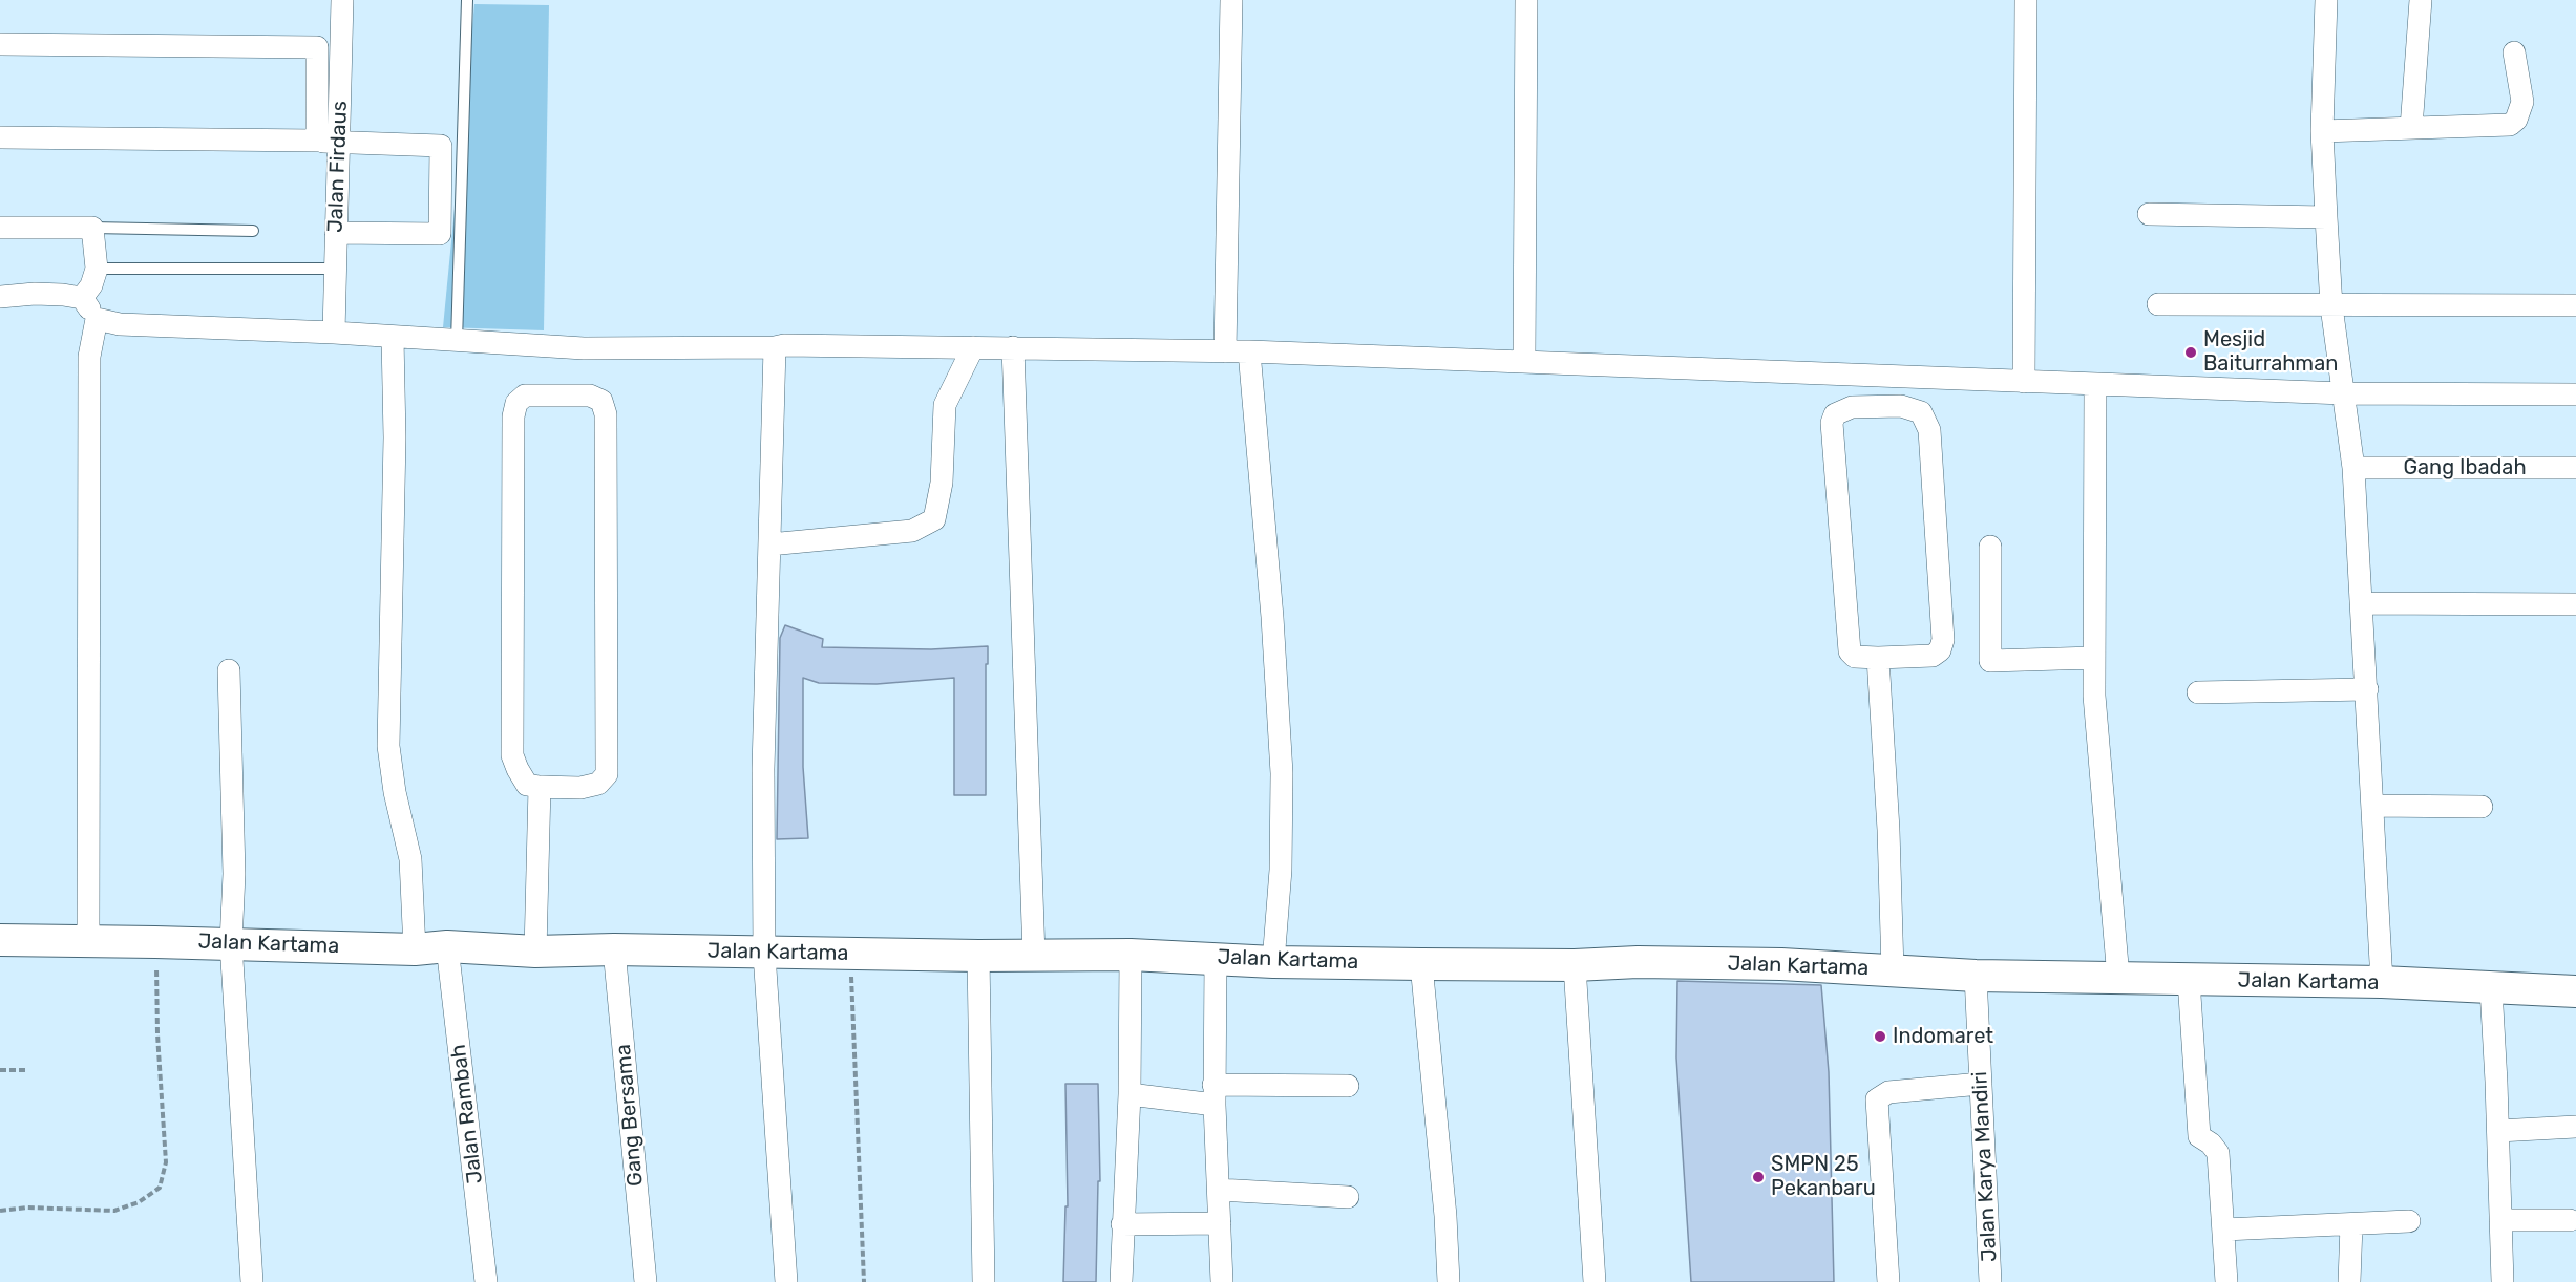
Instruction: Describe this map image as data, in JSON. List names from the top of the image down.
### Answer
{
  "streets": {
    "main road": ["Jalan Kartama"],
    "street": [
      "Jalan Firdaus",
      "Gang Ibadah",
      "Jalan Rambah",
      "Gang Bersama",
      "Jalan Karya Mandiri"
    ]
  },
  "crossings": [
    ["Jalan Kartama", "Jalan Rambah"],
    ["Jalan Kartama", "Gang Bersama"],
    ["Jalan Kartama", "Jalan Karya Mandiri"]
  ],
  "places": ["Mesjid Baiturrahman", "Indomaret", "SMPN 25 Pekanbaru"]
}
